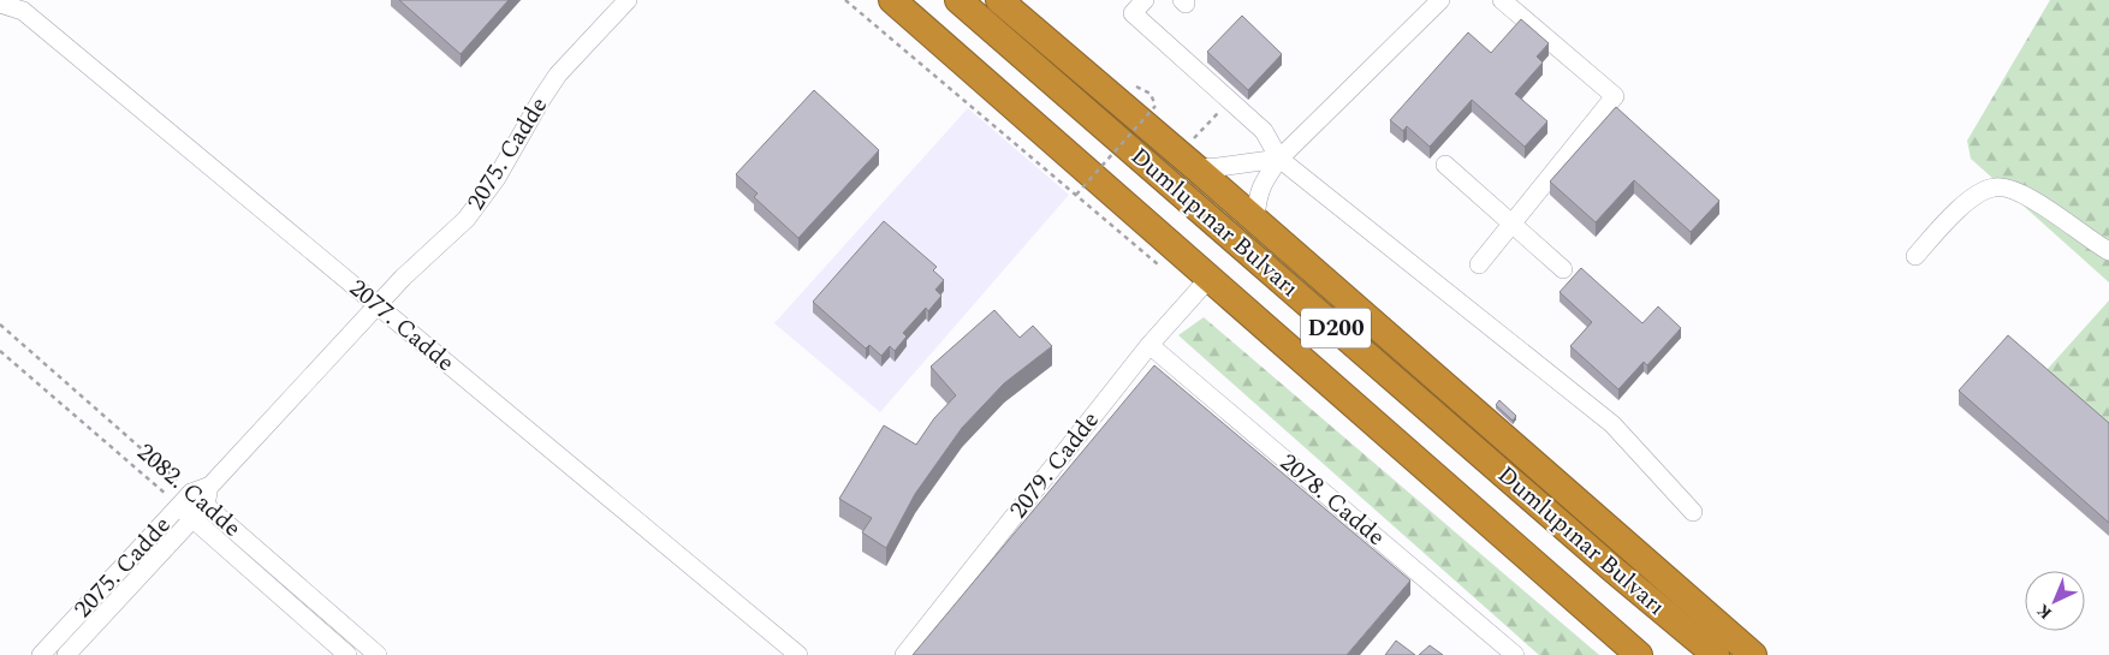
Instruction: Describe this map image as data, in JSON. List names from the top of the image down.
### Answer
{
  "streets": {
    "highway": ["Dumlupınar Bulvarı", "D200"],
    "street": [
      "2075. Cadde",
      "2077. Cadde",
      "2079. Cadde",
      "2082. Cadde",
      "2078. Cadde"
    ]
  },
  "crossings": [
    ["2075. Cadde", "2077. Cadde"],
    ["2075. Cadde", "2082. Cadde"],
    ["Dumlupınar Bulvarı", "2079. Cadde"],
    ["2079. Cadde", "2078. Cadde"]
  ],
  "north": "bottom left"
}
